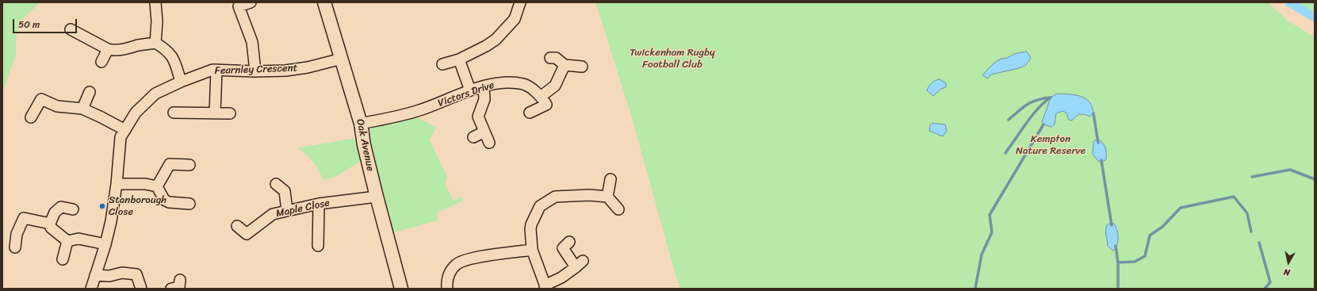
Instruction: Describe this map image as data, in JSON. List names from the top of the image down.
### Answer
{
  "streets": {
    "street": [
      "Fearnley Crescent",
      "Victors Drive",
      "Oak Avenue",
      "Maple Close"
    ]
  },
  "crossings": [
    ["Fearnley Crescent", "Oak Avenue"],
    ["Victors Drive", "Oak Avenue"],
    ["Oak Avenue", "Maple Close"]
  ],
  "parks": ["Twickenham Rugby Football Club", "Kempton Nature Reserve"],
  "places": ["Stanborough Close"],
  "scale_bar": "50 m",
  "north": "bottom"
}
